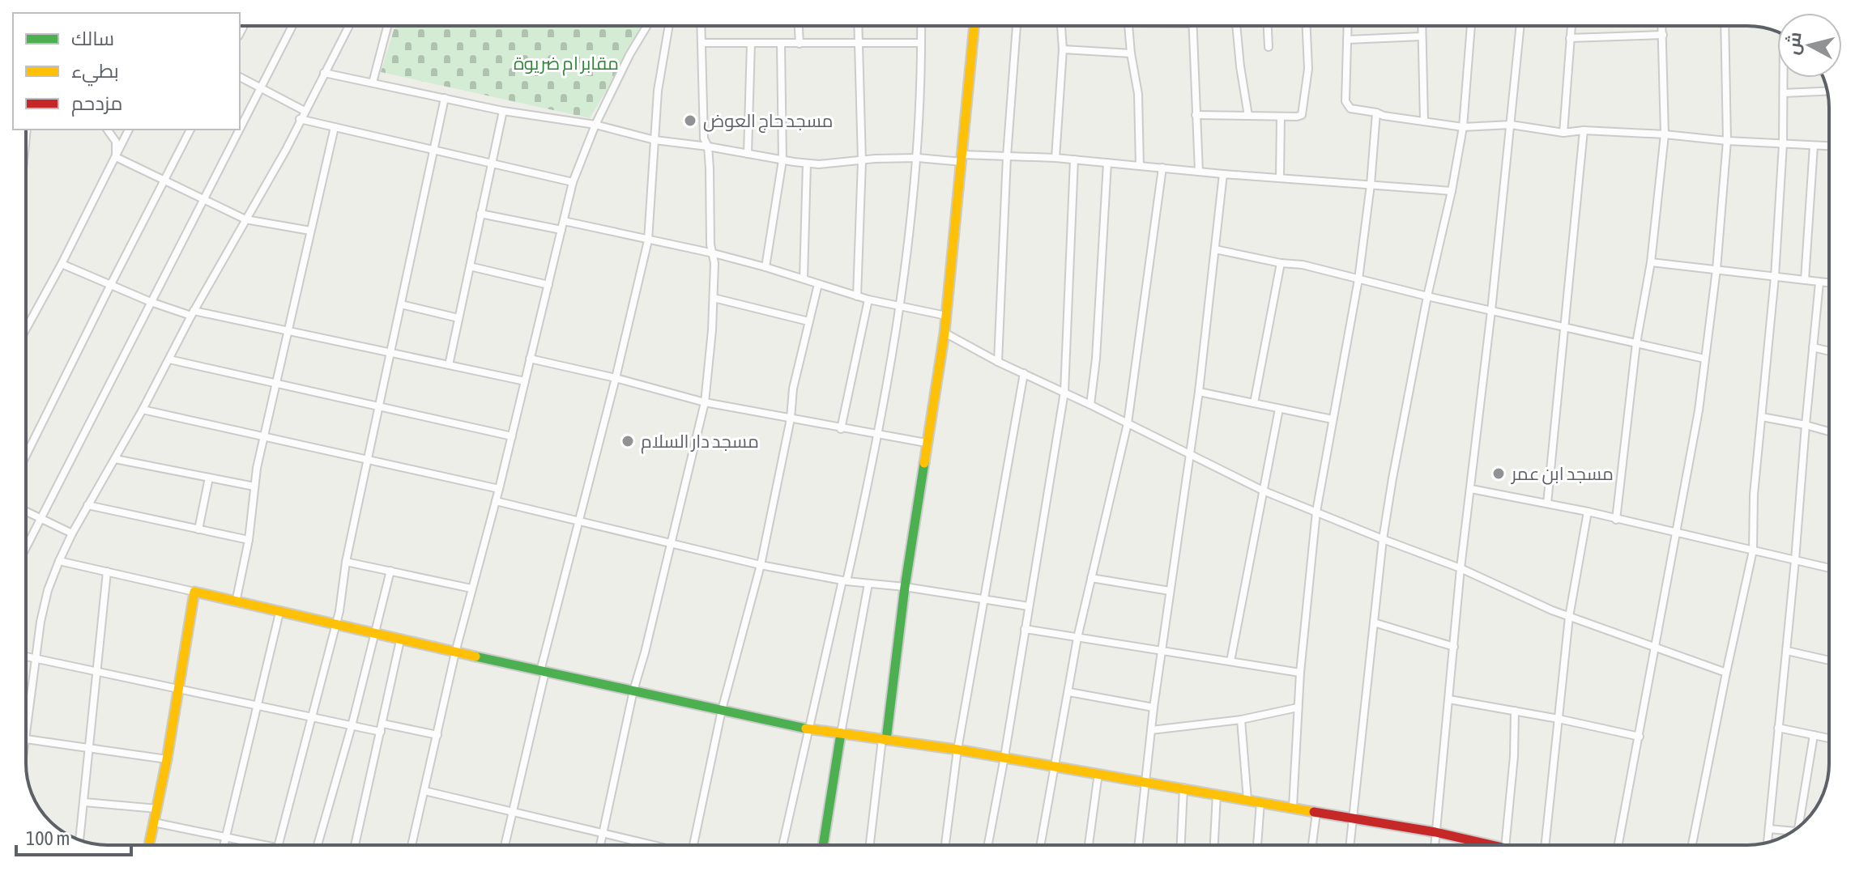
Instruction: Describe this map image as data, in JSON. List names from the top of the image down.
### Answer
{
  "parks": ["مقابر ام ضريوة"],
  "places": ["مسجد حاج العوض", "مسجد دار السلام", "مسجد ابن عمر"],
  "legend": ["سالك", "بطيء", "مزدحم"],
  "scale_bar": "100 m",
  "north": "left"
}
